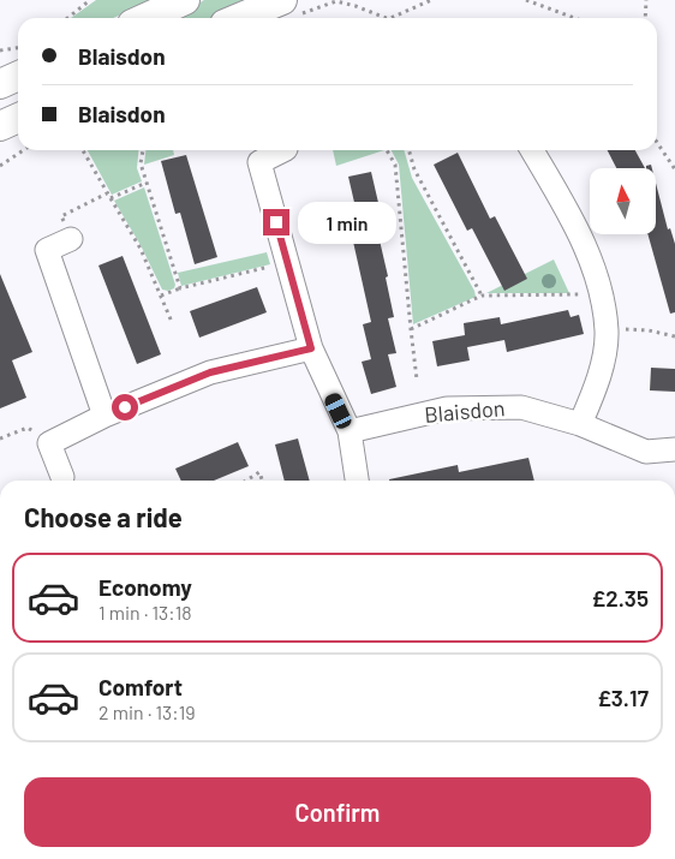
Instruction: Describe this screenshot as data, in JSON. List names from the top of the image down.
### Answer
{
  "streets": {
    "street": ["Blaisdon"]
  },
  "north": "top",
  "page": {
    "banner": ["Blaisdon", "Blaisdon"],
    "bubble": "1 min",
    "heading": "Choose a ride",
    "list": [
      {
        "name": "Economy",
        "note": "1 min · 13:18",
        "value": "£2.35"
      },
      {
        "name": "Comfort",
        "note": "2 min · 13:19",
        "value": "£3.17"
      }
    ],
    "buttons": "Confirm"
  }
}
